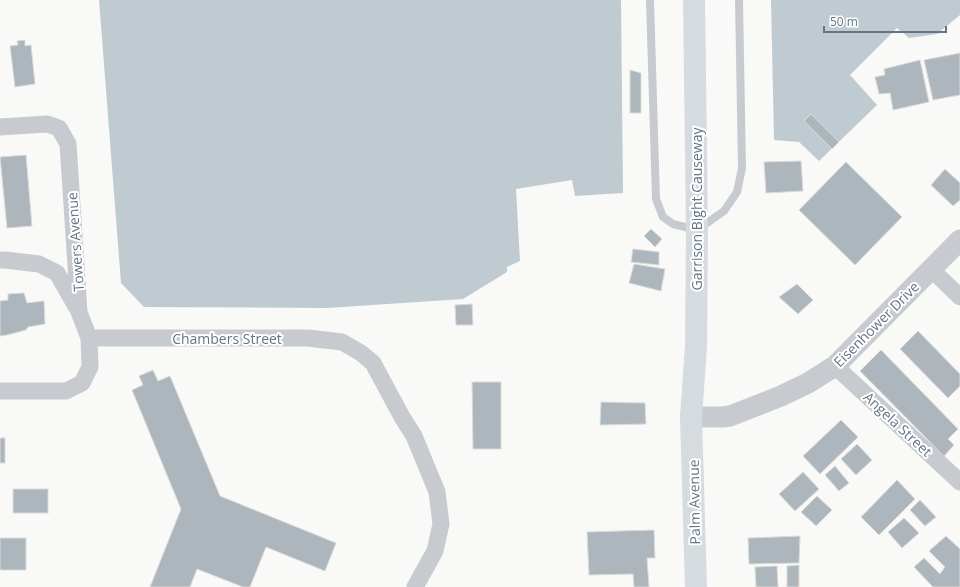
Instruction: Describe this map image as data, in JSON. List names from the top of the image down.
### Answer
{
  "streets": {
    "main road": ["Garrison Bight Causeway", "Palm Avenue"],
    "street": [
      "Towers Avenue",
      "Eisenhower Drive",
      "Chambers Street",
      "Angela Street"
    ]
  },
  "crossings": [
    ["Garrison Bight Causeway", "Eisenhower Drive"],
    ["Garrison Bight Causeway", "Palm Avenue"],
    ["Towers Avenue", "Chambers Street"],
    ["Eisenhower Drive", "Angela Street"],
    ["Eisenhower Drive", "Palm Avenue"]
  ],
  "scale_bar": "50 m"
}
